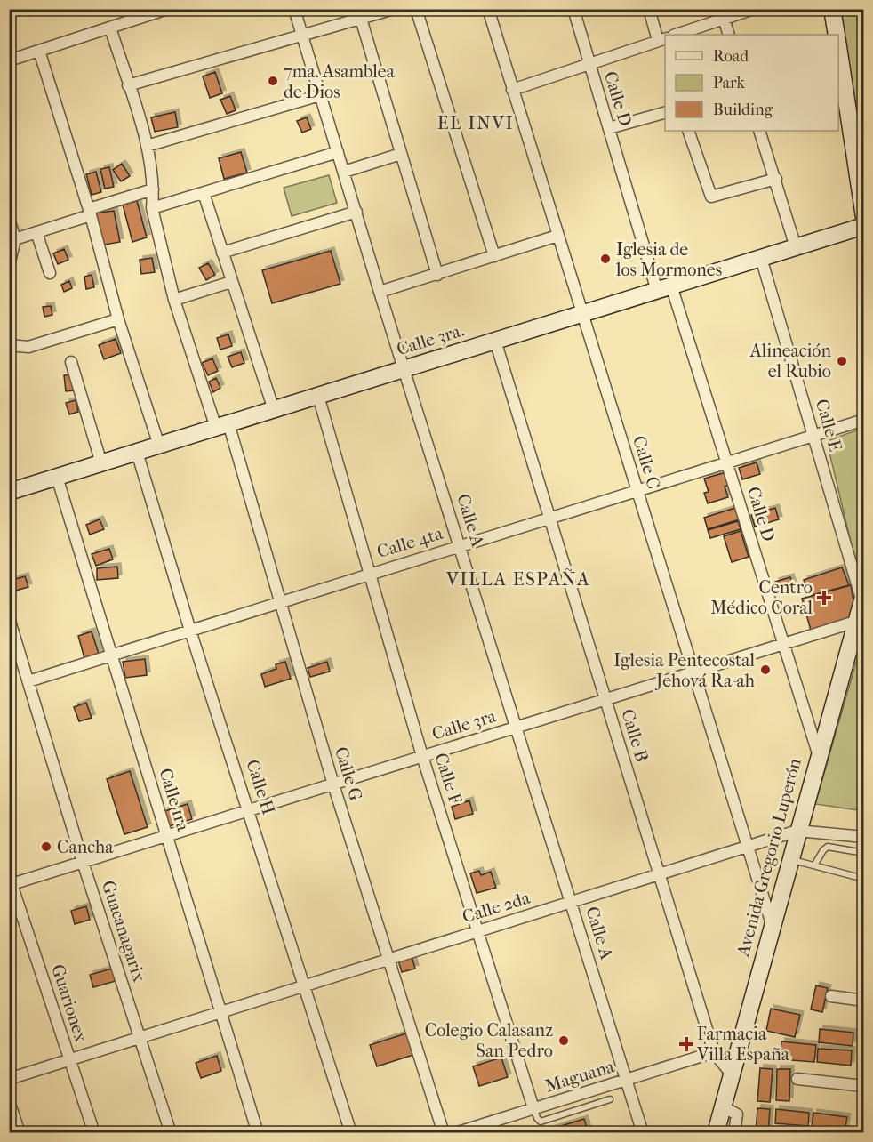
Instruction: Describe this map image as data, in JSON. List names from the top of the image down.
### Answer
{
  "streets": {
    "main road": ["Calle 3ra.", "Avenida Gregorio Luperón"],
    "street": [
      "Calle D",
      "Calle E",
      "Calle C",
      "Calle A",
      "Calle 4ta",
      "Calle 3ra",
      "Calle B",
      "Calle G",
      "Calle F",
      "Calle H",
      "Calle 1ra",
      "Calle 2da",
      "Guacanagarix",
      "Guarionex",
      "Maguana"
    ]
  },
  "crossings": [
    ["Calle D", "Calle 3ra."],
    ["Calle D", "Calle 4ta"],
    ["Calle D", "Calle 3ra"],
    ["Calle D", "Avenida Gregorio Luperón"],
    ["Calle 3ra.", "Calle E"],
    ["Calle 3ra.", "Calle C"],
    ["Calle 3ra.", "Calle A"],
    ["Calle 3ra.", "Calle B"],
    ["Calle 3ra.", "Calle G"],
    ["Calle 3ra.", "Calle F"],
    ["Calle 3ra.", "Calle H"],
    ["Calle 3ra.", "Calle 1ra"],
    ["Calle E", "Calle 4ta"],
    ["Calle E", "Calle 3ra"],
    ["Calle E", "Avenida Gregorio Luperón"],
    ["Calle C", "Calle 4ta"],
    ["Calle C", "Calle 3ra"],
    ["Calle C", "Avenida Gregorio Luperón"],
    ["Calle C", "Calle 2da"],
    ["Calle A", "Calle 4ta"],
    ["Calle A", "Calle 3ra"],
    ["Calle A", "Calle 2da"],
    ["Calle A", "Maguana"],
    ["Calle 4ta", "Calle B"],
    ["Calle 4ta", "Calle G"],
    ["Calle 4ta", "Calle F"],
    ["Calle 4ta", "Calle H"],
    ["Calle 4ta", "Calle 1ra"],
    ["Calle 4ta", "Guacanagarix"],
    ["Calle 3ra", "Calle B"],
    ["Calle 3ra", "Calle G"],
    ["Calle 3ra", "Calle F"],
    ["Calle 3ra", "Calle H"],
    ["Calle 3ra", "Calle 1ra"],
    ["Calle 3ra", "Avenida Gregorio Luperón"],
    ["Calle 3ra", "Guacanagarix"],
    ["Calle 3ra", "Guarionex"],
    ["Calle B", "Avenida Gregorio Luperón"],
    ["Calle B", "Calle 2da"],
    ["Calle B", "Maguana"],
    ["Calle G", "Calle 2da"],
    ["Calle F", "Calle 2da"],
    ["Calle F", "Maguana"],
    ["Calle H", "Calle 2da"],
    ["Calle 1ra", "Calle 2da"],
    ["Avenida Gregorio Luperón", "Calle 2da"],
    ["Calle 2da", "Guacanagarix"],
    ["Calle 2da", "Guarionex"]
  ],
  "districts": ["EL INVI", "VILLA ESPAÑA"],
  "places": {
    "other": [
      "7ma. Asamblea de Dios",
      "Iglesia de los Mormones",
      "Alineación el Rubio",
      "Iglesia Pentecostal Jehová Ra-ah",
      "Cancha",
      "Colegio Calasanz San Pedro"
    ],
    "health": ["Centro Médico Coral", "Farmacia Villa España"]
  },
  "legend": ["Road", "Park", "Building"]
}
